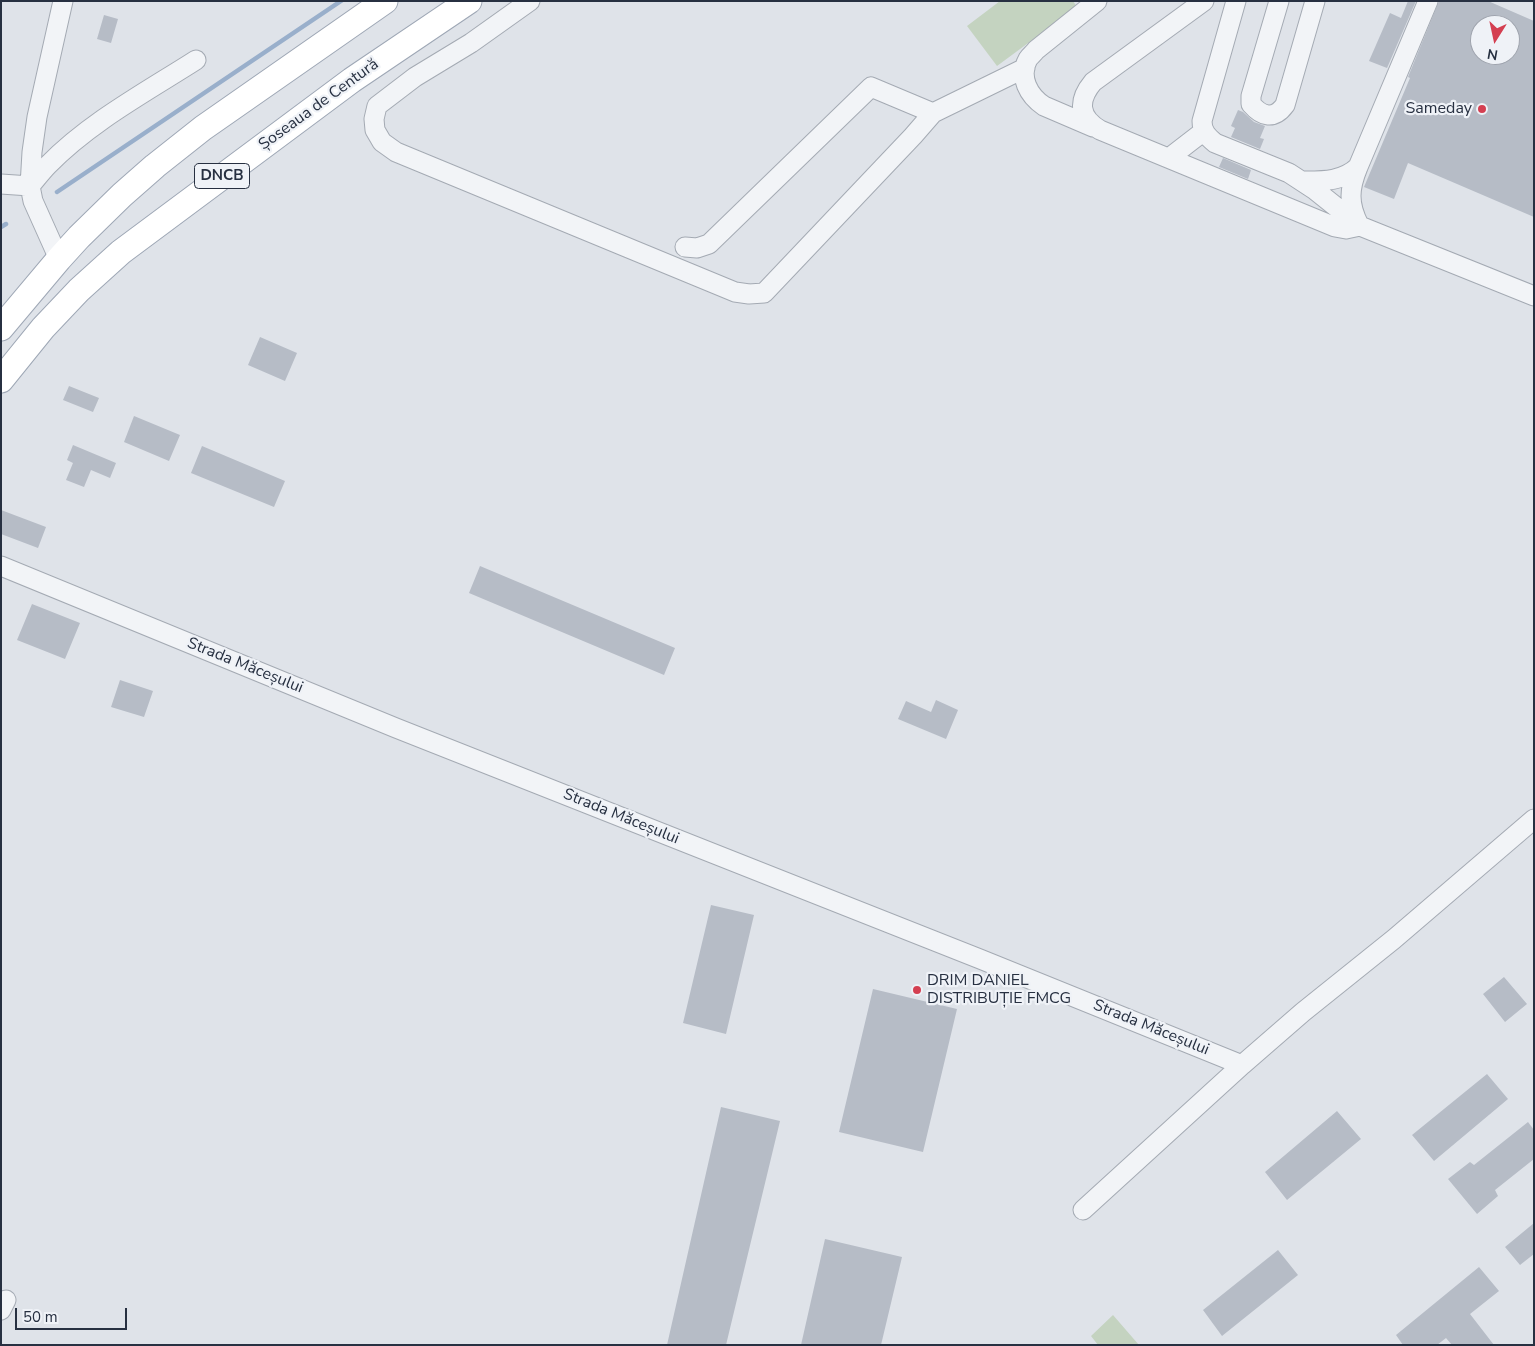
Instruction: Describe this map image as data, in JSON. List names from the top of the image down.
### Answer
{
  "streets": {
    "main road": ["Șoseaua de Centură", "DNCB"],
    "street": ["Strada Măceșului"]
  },
  "places": ["Sameday", "DRIM DANIEL DISTRIBUȚIE FMCG"],
  "scale_bar": "50 m",
  "north": "bottom"
}
